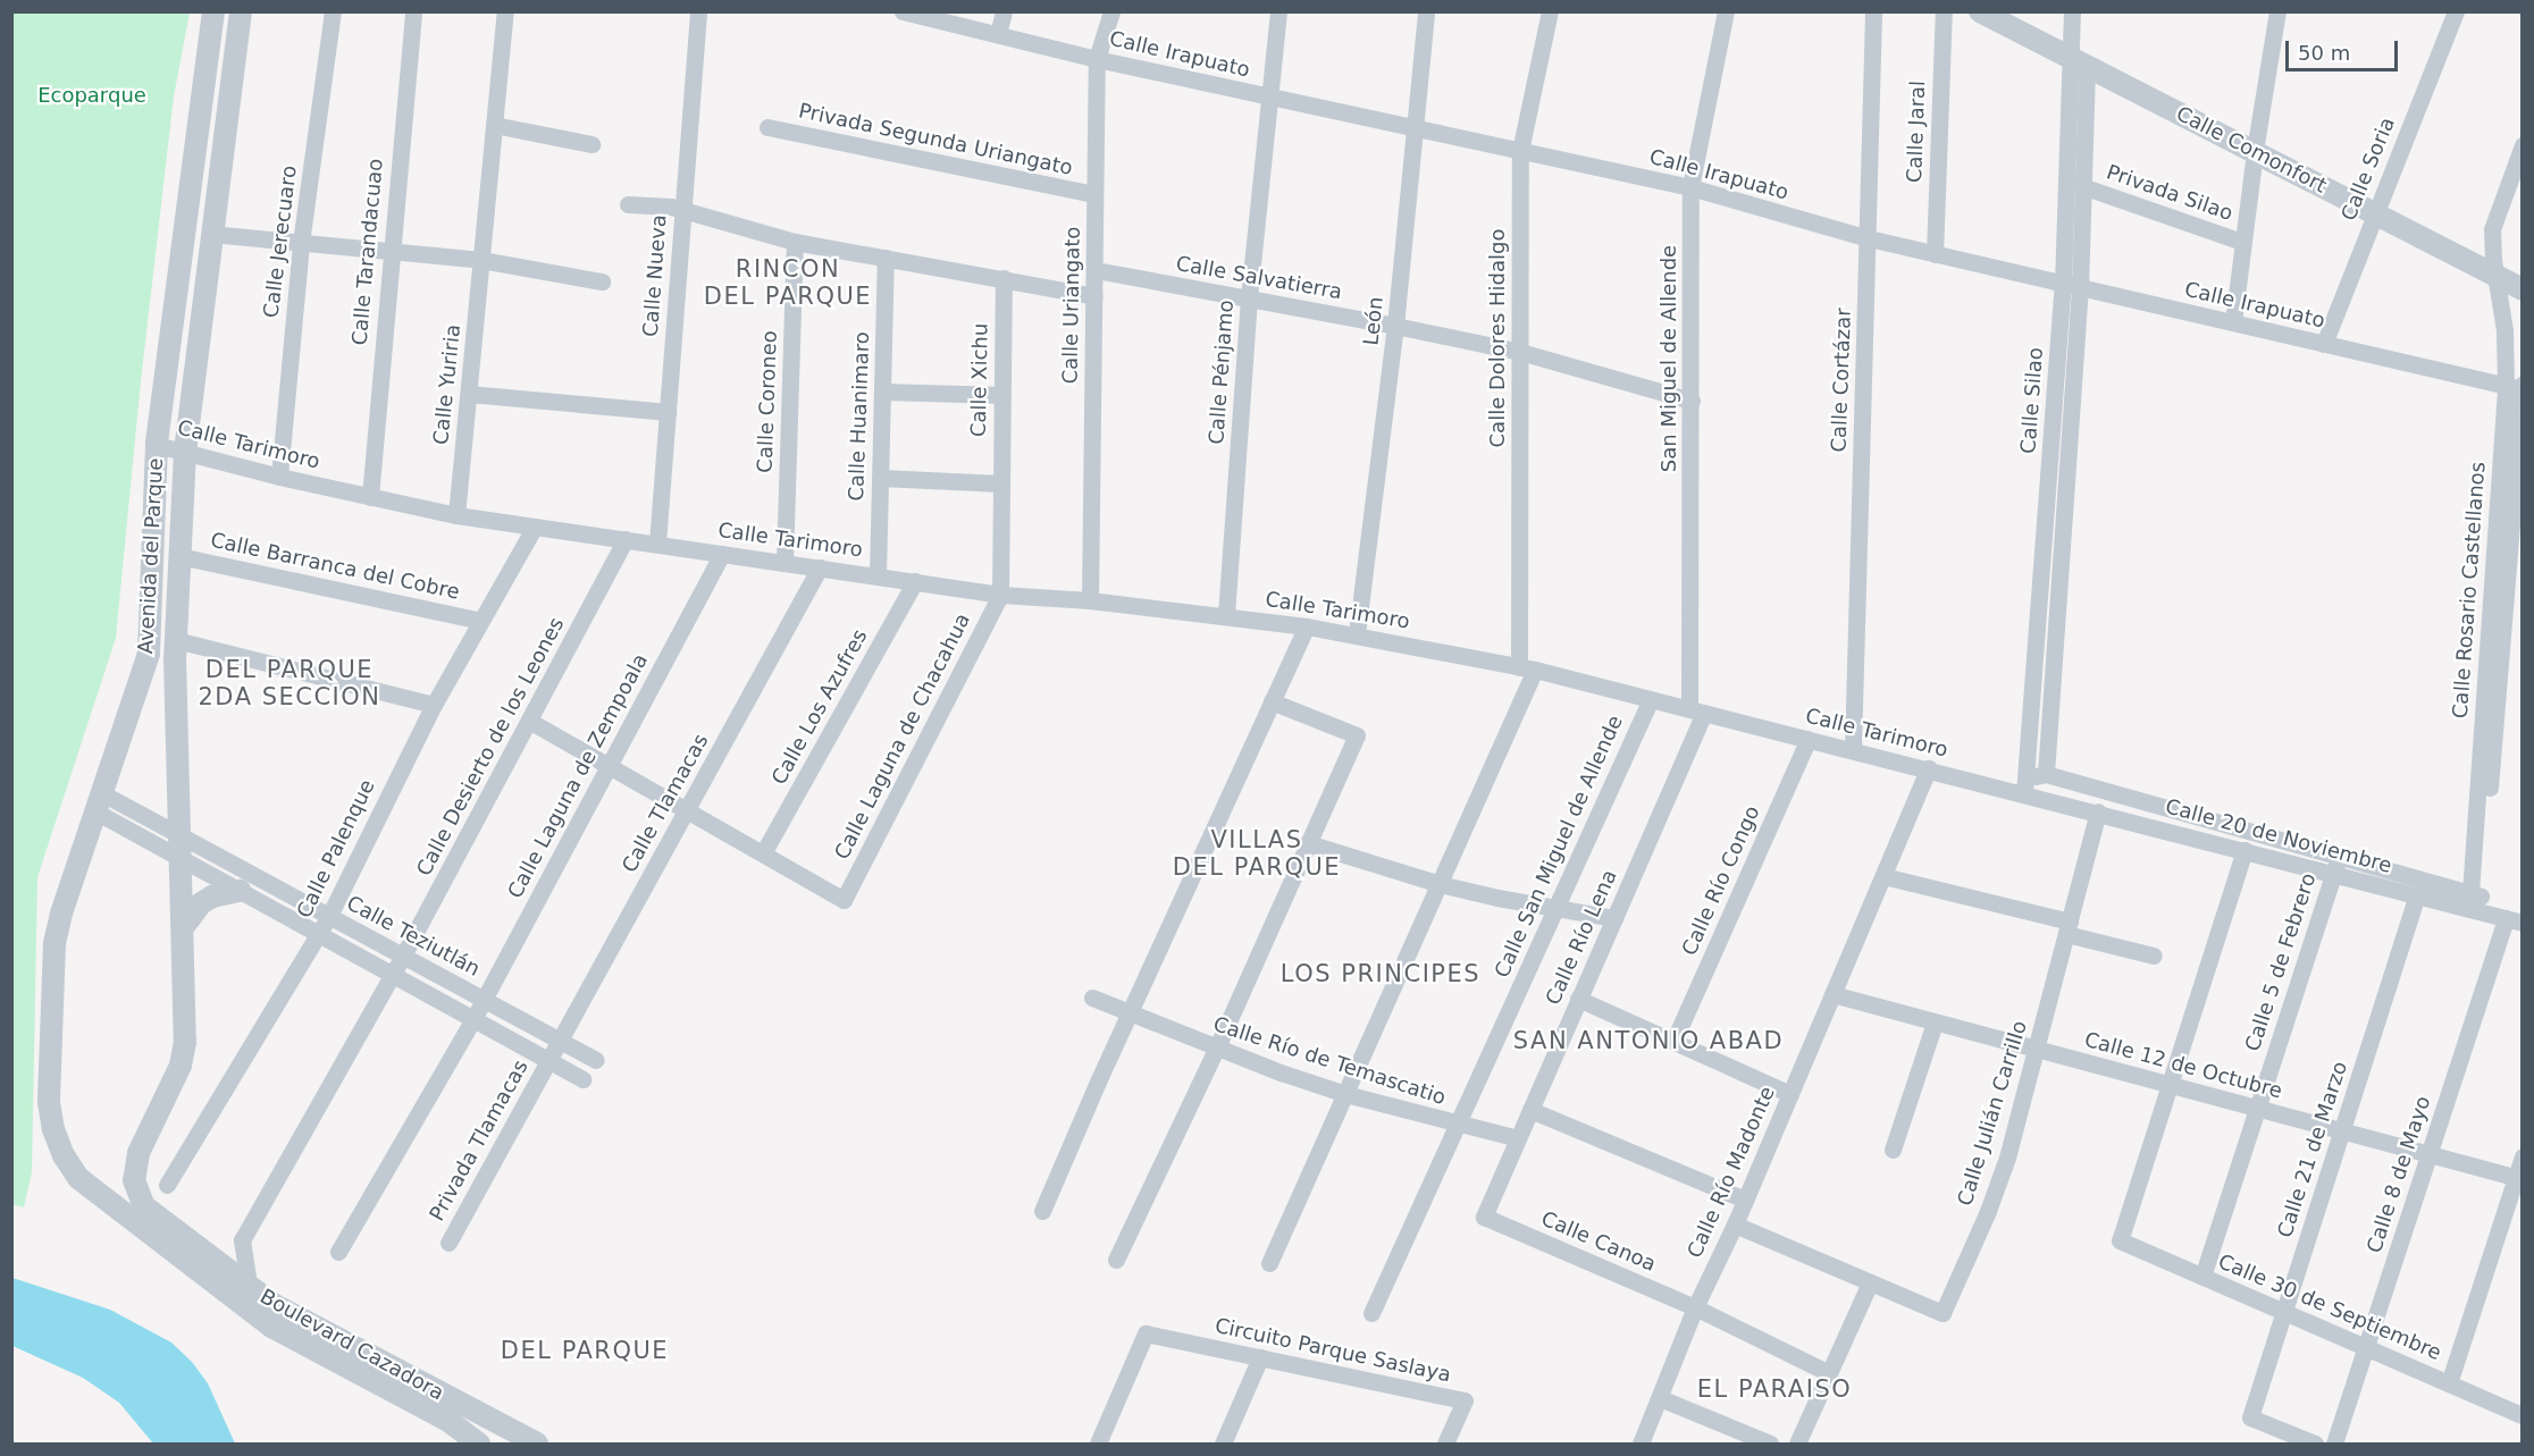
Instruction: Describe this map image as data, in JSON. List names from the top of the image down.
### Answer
{
  "streets": {
    "street": [
      "Calle Irapuato",
      "Calle Jaral",
      "Privada Segunda Uriangato",
      "Calle Comonfort",
      "Calle Soria",
      "Privada Silao",
      "Calle Jerecuaro",
      "Calle Tarandacuao",
      "Calle Nueva",
      "Calle Salvatierra",
      "Calle Uriangato",
      "León",
      "Calle Dolores Hidalgo",
      "San Miguel de Allende",
      "Calle Pénjamo",
      "Calle Xichu",
      "Calle Cortázar",
      "Calle Yuriria",
      "Calle Silao",
      "Calle Coroneo",
      "Calle Huanimaro",
      "Calle Tarimoro",
      "Avenida del Parque",
      "Calle Barranca del Cobre",
      "Calle Rosario Castellanos",
      "Calle Los Azufres",
      "Calle Laguna de Chacahua",
      "Calle Desierto de los Leones",
      "Calle Laguna de Zempoala",
      "Calle Tlamacas",
      "Calle 20 de Noviembre",
      "Calle San Miguel de Allende",
      "Calle Palenque",
      "Calle Río Congo",
      "Calle Teziutlán",
      "Calle Río Lena",
      "Calle 5 de Febrero",
      "Calle Río de Temascatio",
      "Calle 12 de Octubre",
      "Calle Julián Carrillo",
      "Privada Tlamacas",
      "Calle 21 de Marzo",
      "Calle Río Madonte",
      "Calle 8 de Mayo",
      "Calle Canoa",
      "Calle 30 de Septiembre",
      "Boulevard Cazadora",
      "Circuito Parque Saslaya"
    ]
  },
  "crossings": [
    ["Calle Irapuato", "Calle Jaral"],
    ["Calle Irapuato", "Calle Soria"],
    ["Calle Irapuato", "Calle Uriangato"],
    ["Calle Irapuato", "León"],
    ["Calle Irapuato", "Calle Dolores Hidalgo"],
    ["Calle Irapuato", "San Miguel de Allende"],
    ["Calle Irapuato", "Calle Pénjamo"],
    ["Calle Irapuato", "Calle Cortázar"],
    ["Calle Irapuato", "Calle Silao"],
    ["Calle Irapuato", "Calle Rosario Castellanos"],
    ["Privada Segunda Uriangato", "Calle Uriangato"],
    ["Calle Comonfort", "Calle Soria"],
    ["Calle Comonfort", "Calle Silao"],
    ["Calle Comonfort", "Calle Rosario Castellanos"],
    ["Privada Silao", "Calle Silao"],
    ["Calle Jerecuaro", "Calle Tarimoro"],
    ["Calle Tarandacuao", "Calle Tarimoro"],
    ["Calle Nueva", "Calle Tarimoro"],
    ["Calle Salvatierra", "Calle Uriangato"],
    ["Calle Salvatierra", "León"],
    ["Calle Salvatierra", "Calle Dolores Hidalgo"],
    ["Calle Salvatierra", "San Miguel de Allende"],
    ["Calle Salvatierra", "Calle Pénjamo"],
    ["Calle Uriangato", "Calle Tarimoro"],
    ["León", "Calle Tarimoro"],
    ["Calle Dolores Hidalgo", "Calle Tarimoro"],
    ["Calle Dolores Hidalgo", "Calle Río de Temascatio"],
    ["San Miguel de Allende", "Calle Tarimoro"],
    ["San Miguel de Allende", "Calle Río Lena"],
    ["Calle Pénjamo", "Calle Tarimoro"],
    ["Calle Xichu", "Calle Tarimoro"],
    ["Calle Xichu", "Calle Laguna de Chacahua"],
    ["Calle Cortázar", "Calle Tarimoro"],
    ["Calle Yuriria", "Calle Tarimoro"],
    ["Calle Silao", "Calle Tarimoro"],
    ["Calle Silao", "Calle 20 de Noviembre"],
    ["Calle Coroneo", "Calle Tarimoro"],
    ["Calle Huanimaro", "Calle Tarimoro"],
    ["Calle Tarimoro", "Avenida del Parque"],
    ["Calle Tarimoro", "Calle Los Azufres"],
    ["Calle Tarimoro", "Calle Laguna de Chacahua"],
    ["Calle Tarimoro", "Calle Desierto de los Leones"],
    ["Calle Tarimoro", "Calle Laguna de Zempoala"],
    ["Calle Tarimoro", "Calle Tlamacas"],
    ["Calle Tarimoro", "Calle 20 de Noviembre"],
    ["Calle Tarimoro", "Calle San Miguel de Allende"],
    ["Calle Tarimoro", "Calle Palenque"],
    ["Calle Tarimoro", "Calle Río Congo"],
    ["Calle Tarimoro", "Calle Río Lena"],
    ["Calle Tarimoro", "Calle Río Madonte"],
    ["Avenida del Parque", "Calle Barranca del Cobre"],
    ["Avenida del Parque", "Calle Teziutlán"],
    ["Avenida del Parque", "Boulevard Cazadora"],
    ["Calle Barranca del Cobre", "Calle Palenque"],
    ["Calle Rosario Castellanos", "Calle 20 de Noviembre"],
    ["Calle Los Azufres", "Calle Laguna de Chacahua"],
    ["Calle Desierto de los Leones", "Calle Teziutlán"],
    ["Calle Desierto de los Leones", "Boulevard Cazadora"],
    ["Calle Laguna de Zempoala", "Calle Teziutlán"],
    ["Calle Tlamacas", "Calle Teziutlán"],
    ["Calle Tlamacas", "Privada Tlamacas"],
    ["Calle 20 de Noviembre", "Calle 5 de Febrero"],
    ["Calle 20 de Noviembre", "Calle Julián Carrillo"],
    ["Calle 20 de Noviembre", "Calle 21 de Marzo"],
    ["Calle 20 de Noviembre", "Calle 8 de Mayo"],
    ["Calle San Miguel de Allende", "Calle Río de Temascatio"],
    ["Calle Palenque", "Calle Teziutlán"],
    ["Calle Teziutlán", "Privada Tlamacas"],
    ["Calle Río Lena", "Calle Río de Temascatio"],
    ["Calle Río Lena", "Calle Canoa"],
    ["Calle 5 de Febrero", "Calle 12 de Octubre"],
    ["Calle 5 de Febrero", "Calle 30 de Septiembre"],
    ["Calle 12 de Octubre", "Calle Julián Carrillo"],
    ["Calle 12 de Octubre", "Calle 21 de Marzo"],
    ["Calle 12 de Octubre", "Calle Río Madonte"],
    ["Calle 12 de Octubre", "Calle 8 de Mayo"],
    ["Calle 12 de Octubre", "Calle 30 de Septiembre"],
    ["Calle 21 de Marzo", "Calle 30 de Septiembre"],
    ["Calle Río Madonte", "Calle Canoa"],
    ["Calle 8 de Mayo", "Calle 30 de Septiembre"]
  ],
  "districts": [
    "RINCON DEL PARQUE",
    "DEL PARQUE 2DA SECCION",
    "VILLAS DEL PARQUE",
    "LOS PRINCIPES",
    "SAN ANTONIO ABAD",
    "DEL PARQUE",
    "EL PARAISO"
  ],
  "parks": ["Ecoparque"],
  "scale_bar": "50 m"
}
